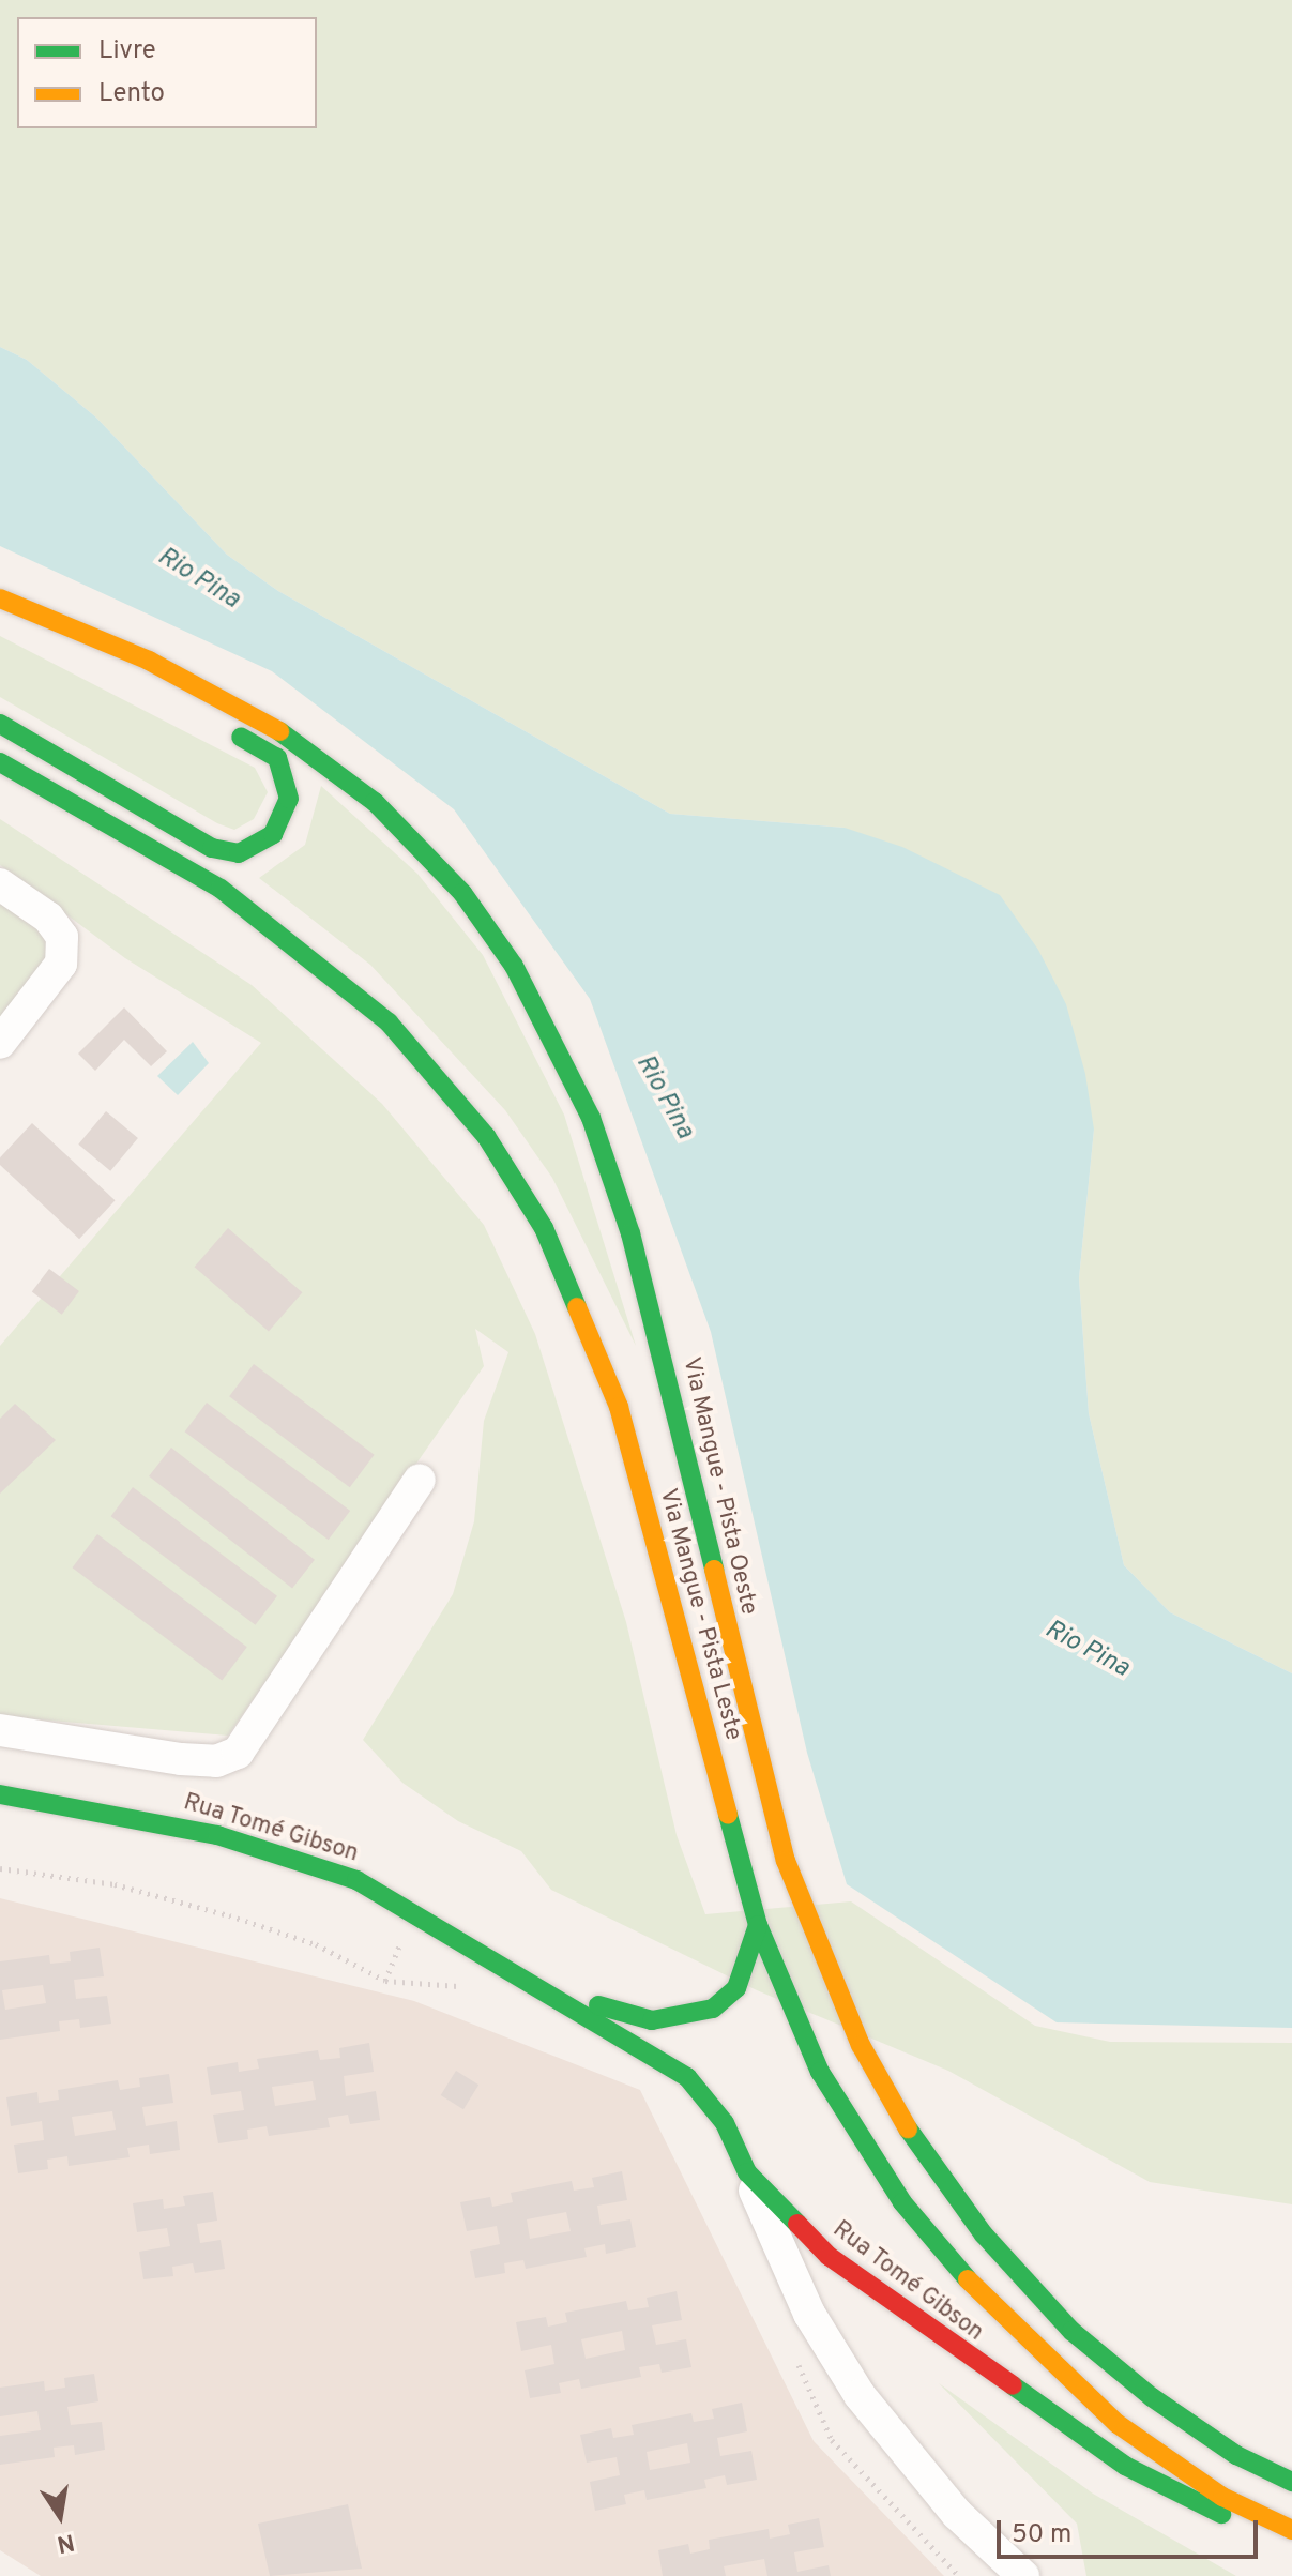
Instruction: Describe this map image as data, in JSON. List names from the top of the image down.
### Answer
{
  "streets": {
    "main road": ["Via Mangue - Pista Oeste", "Via Mangue - Pista Leste", "Rua Tomé Gibson"]
  },
  "crossings": [
    ["Via Mangue - Pista Leste", "Rua Tomé Gibson"]
  ],
  "water": ["Rio Pina"],
  "legend": ["Livre", "Lento"],
  "scale_bar": "50 m",
  "north": "bottom"
}
